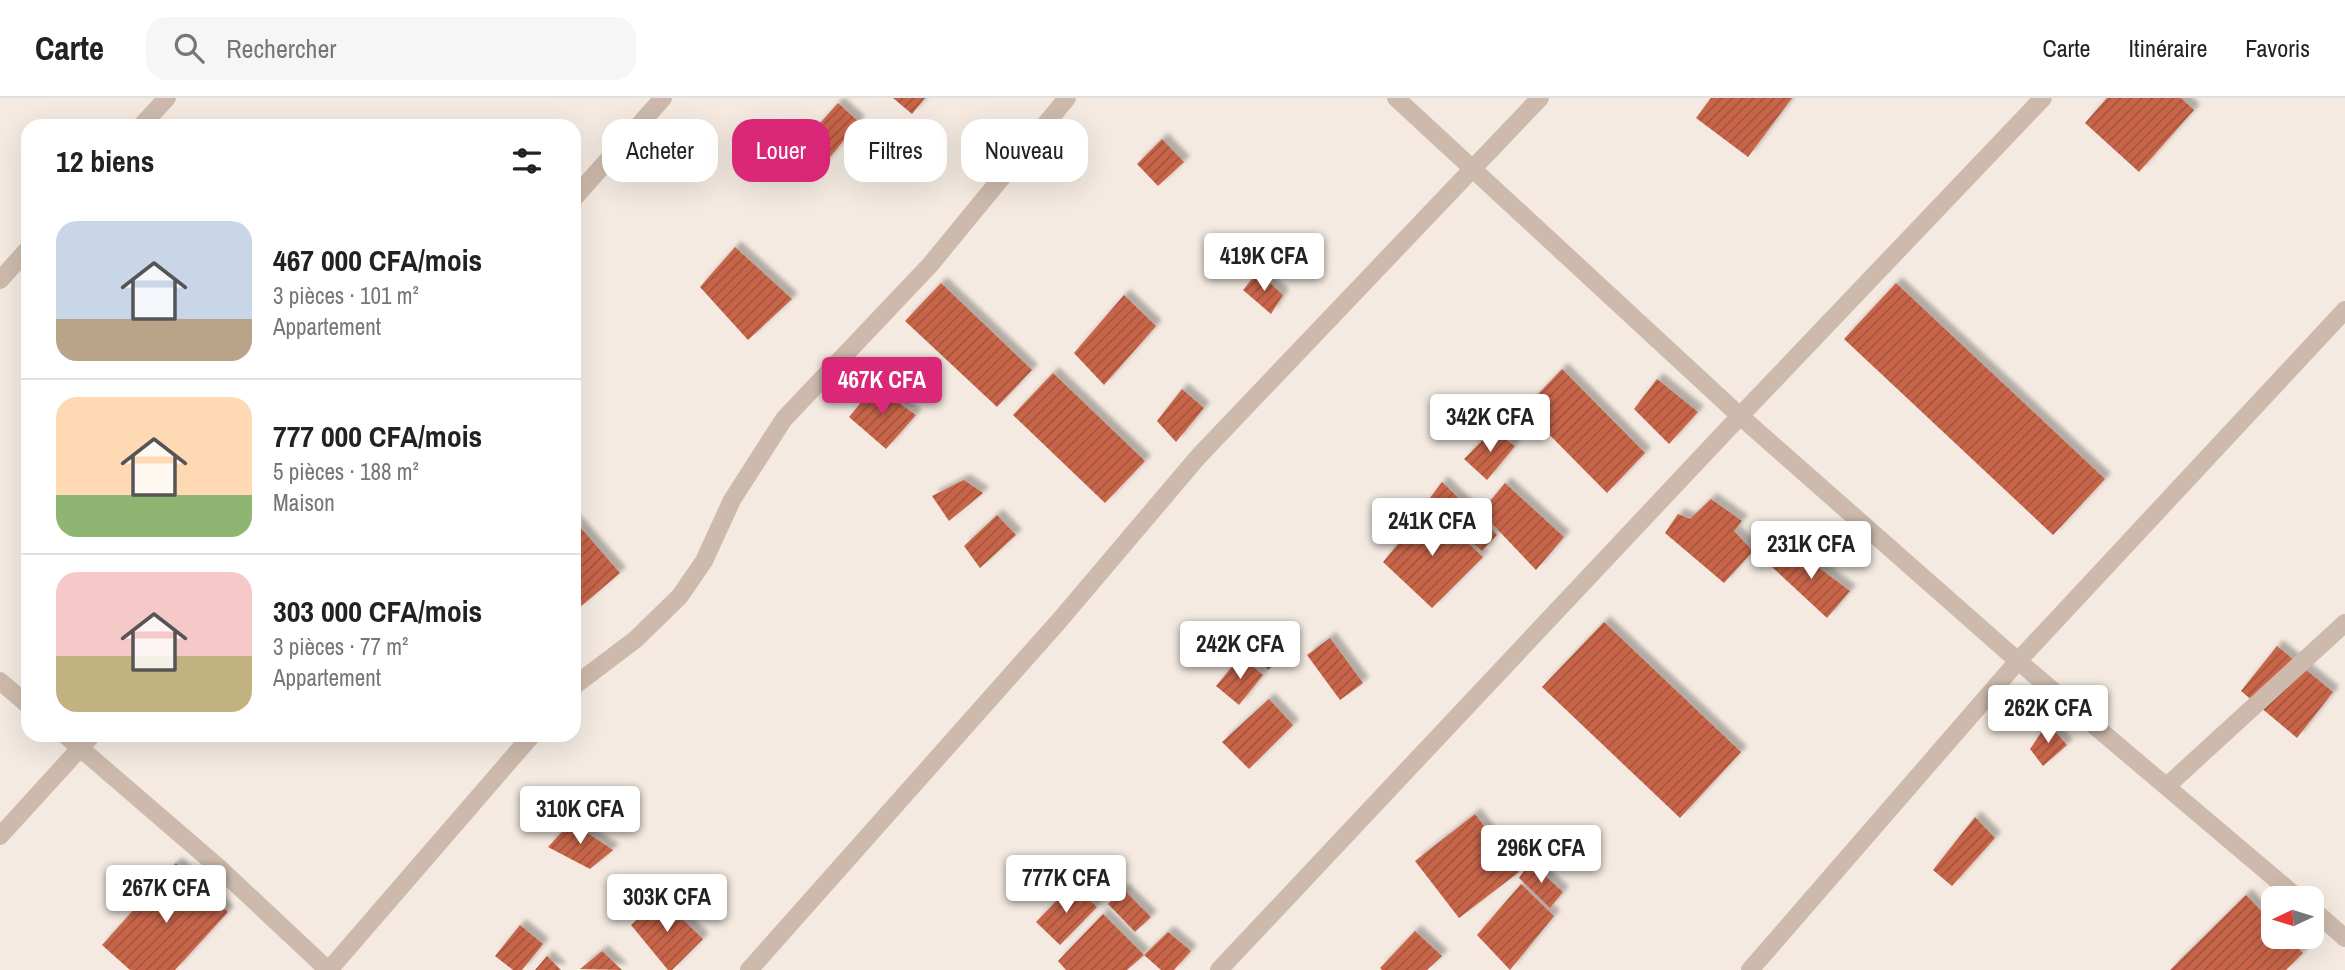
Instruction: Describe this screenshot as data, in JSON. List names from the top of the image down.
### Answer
{
  "north": "left",
  "page": {
    "header": "Carte",
    "search": "Rechercher",
    "nav": ["Carte", "Itinéraire", "Favoris"],
    "chip": [
      "Acheter",
      "Louer",
      "Filtres",
      "Nouveau"
    ],
    "heading": "12 biens",
    "list": [
      {
        "name": "467 000 CFA/mois",
        "note": "3 pièces · 101 m² · Appartement"
      },
      {
        "name": "777 000 CFA/mois",
        "note": "5 pièces · 188 m² · Maison"
      },
      {
        "name": "303 000 CFA/mois",
        "note": "3 pièces · 77 m² · Appartement"
      }
    ],
    "price": [
      "419K CFA",
      "467K CFA",
      "342K CFA",
      "241K CFA",
      "231K CFA",
      "242K CFA",
      "262K CFA",
      "310K CFA",
      "296K CFA",
      "777K CFA",
      "267K CFA",
      "303K CFA"
    ]
  }
}
